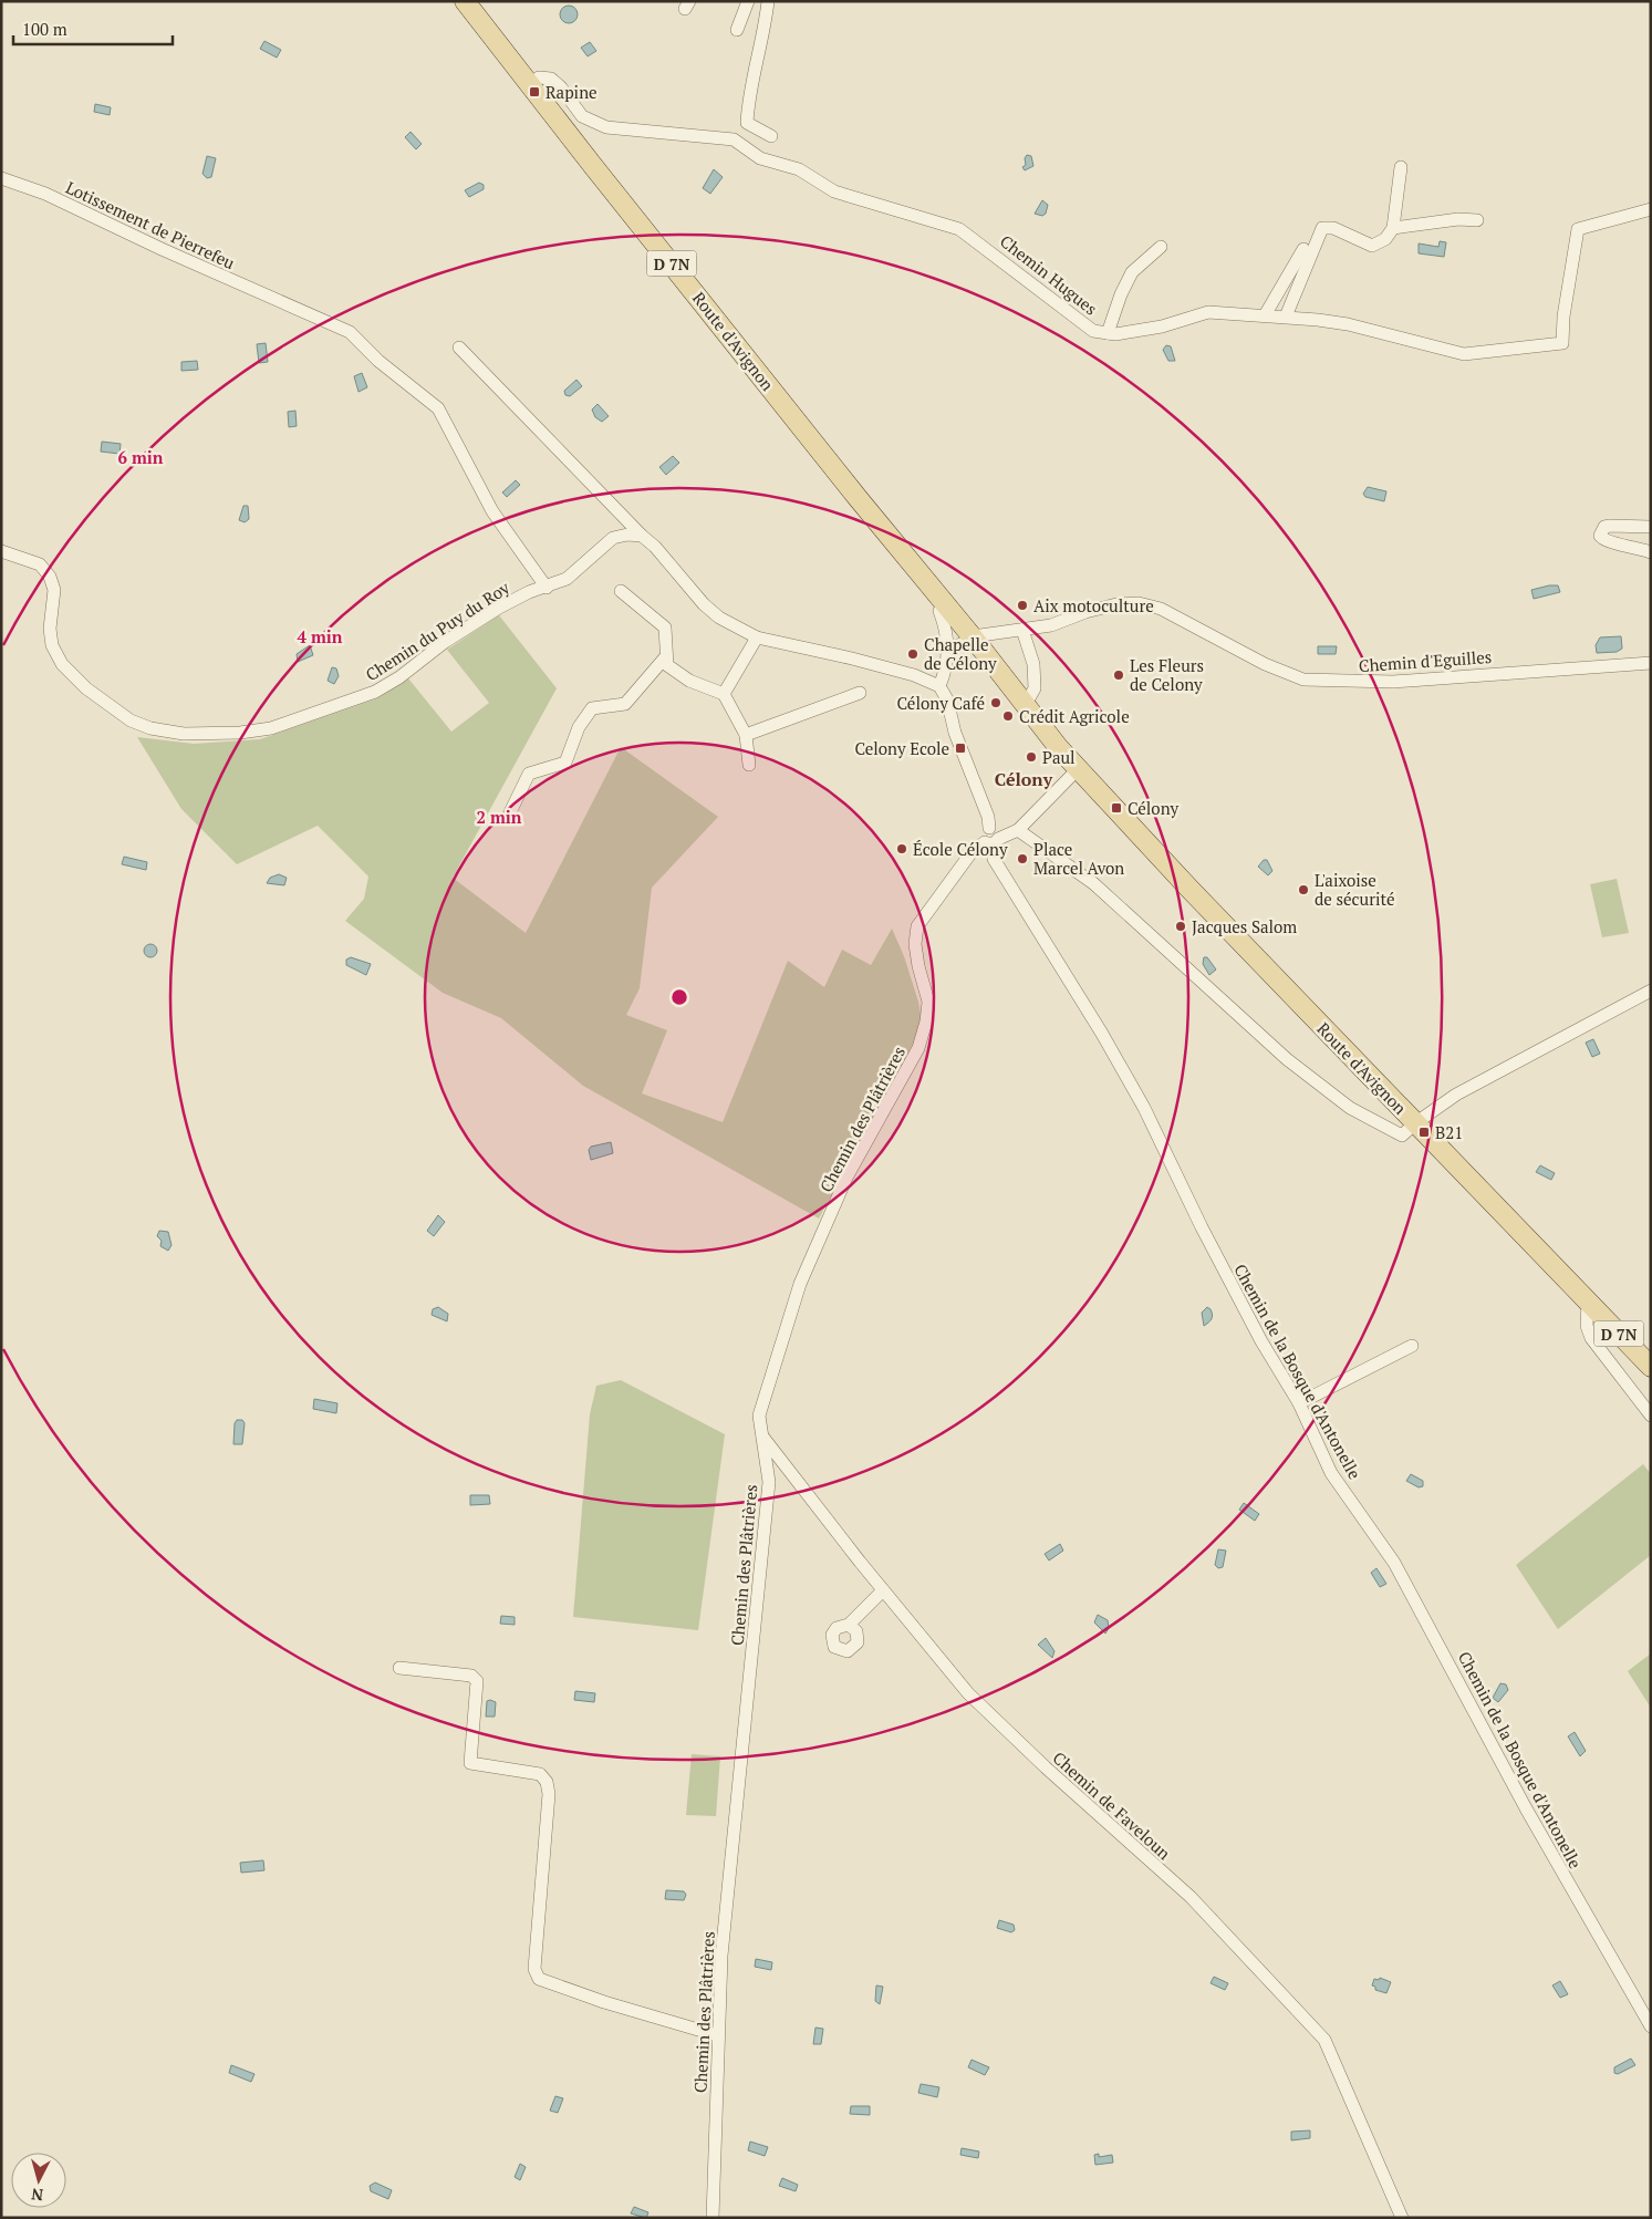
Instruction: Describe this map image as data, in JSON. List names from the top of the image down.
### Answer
{
  "streets": {
    "main road": ["D 7N", "Route d'Avignon"],
    "street": [
      "Lotissement de Pierrefeu",
      "Chemin Hugues",
      "Chemin du Puy du Roy",
      "Chemin d'Eguilles",
      "Chemin des Plâtrières",
      "Chemin de la Bosque d'Antonelle",
      "Chemin de Faveloun"
    ]
  },
  "crossings": [
    ["Lotissement de Pierrefeu", "Chemin du Puy du Roy"],
    ["Chemin Hugues", "Route d'Avignon"],
    ["Route d'Avignon", "Chemin d'Eguilles"],
    ["Chemin des Plâtrières", "Chemin de la Bosque d'Antonelle"],
    ["Chemin des Plâtrières", "Chemin de Faveloun"]
  ],
  "districts": ["Célony"],
  "places": {
    "transit": [
      "Rapine",
      "Celony Ecole",
      "Célony",
      "B21"
    ],
    "other": [
      "Aix motoculture",
      "Chapelle de Célony",
      "Les Fleurs de Celony",
      "Célony Café",
      "Crédit Agricole",
      "Paul",
      "École Célony",
      "Place Marcel Avon",
      "L'aixoise de sécurité",
      "Jacques Salom"
    ]
  },
  "scale_bar": "100 m",
  "north": "bottom",
  "rings": ["6 min", "4 min", "2 min"]
}
